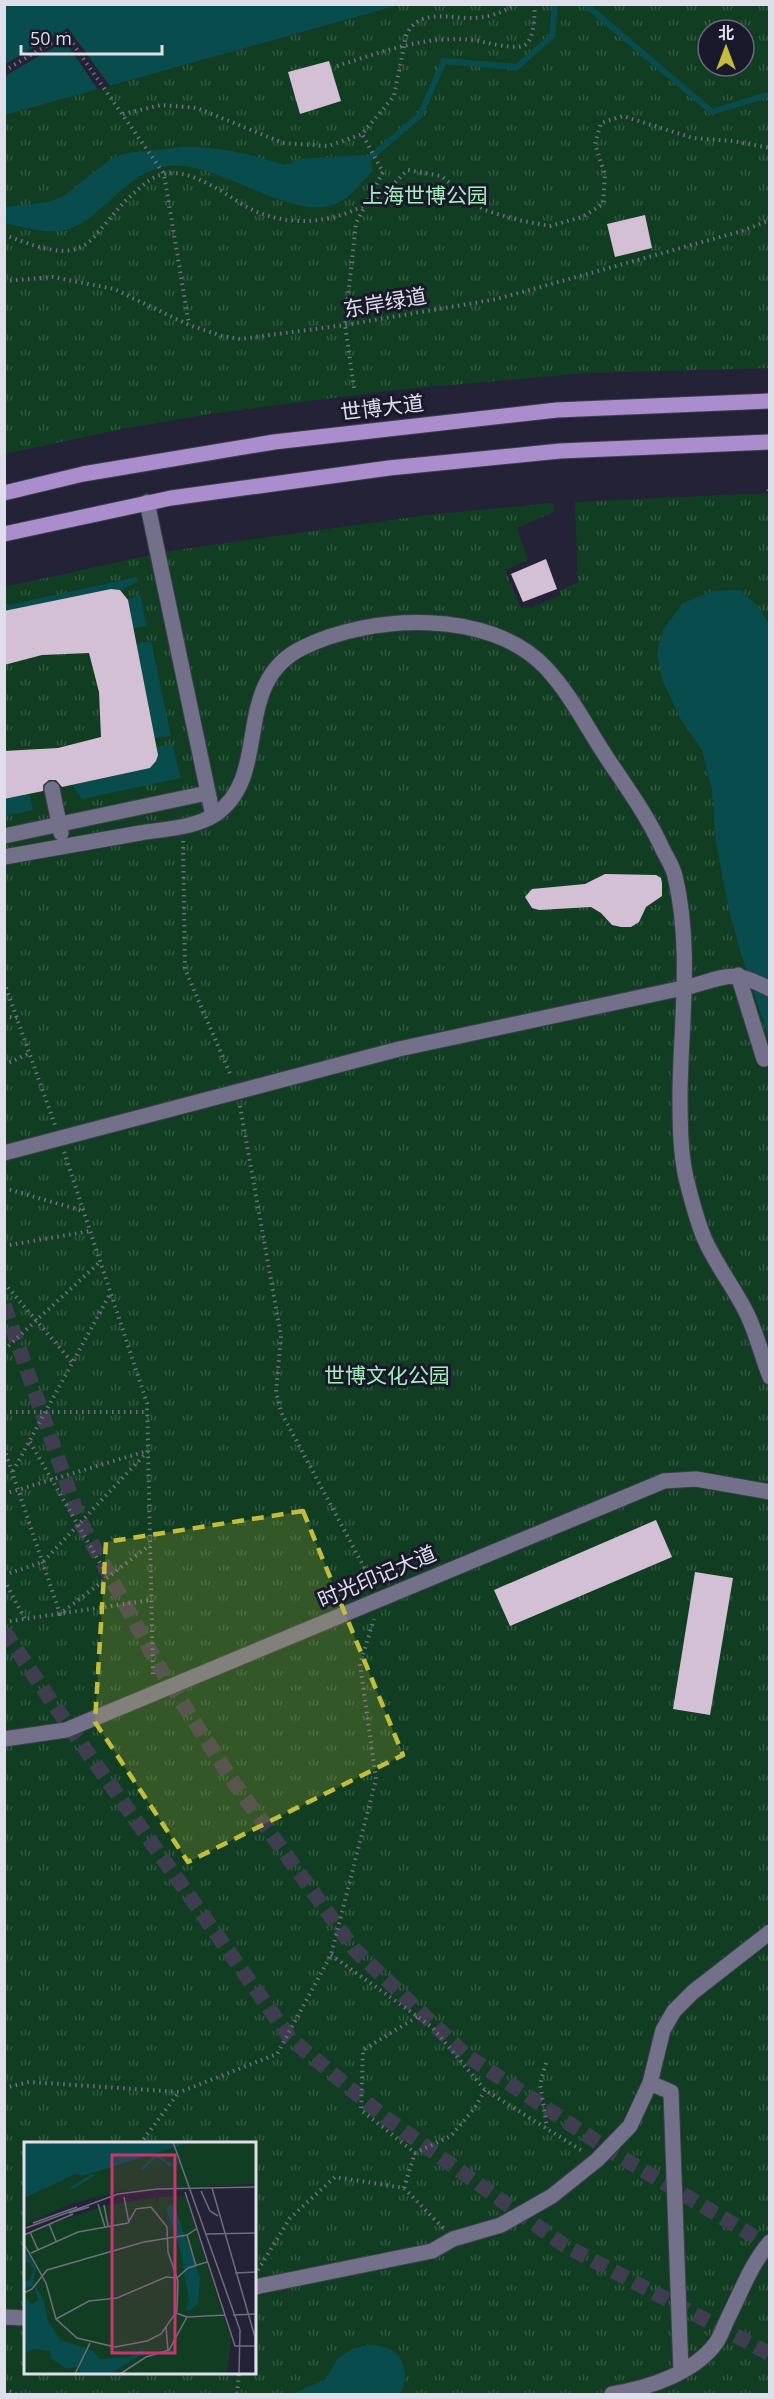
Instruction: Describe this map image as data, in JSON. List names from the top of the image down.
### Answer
{
  "streets": {
    "main road": ["世博大道"],
    "street": ["时光印记大道"],
    "path": ["东岸绿道"]
  },
  "parks": ["上海世博公园", "世博文化公园"],
  "scale_bar": "50 m",
  "north": "top"
}
